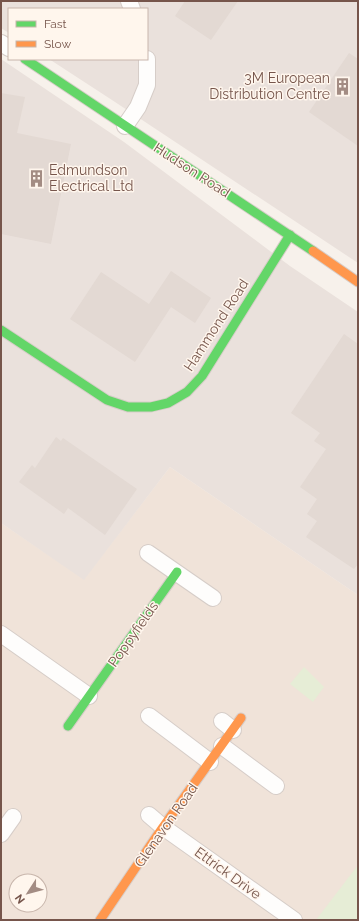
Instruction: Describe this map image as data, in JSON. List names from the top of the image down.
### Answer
{
  "streets": {
    "street": [
      "Hudson Road",
      "Hammond Road",
      "Poppyfields",
      "Glenavon Road",
      "Ettrick Drive"
    ]
  },
  "crossings": [
    ["Hudson Road", "Hammond Road"],
    ["Glenavon Road", "Ettrick Drive"]
  ],
  "places": {
    "building": ["3M European Distribution Centre", "Edmundson Electrical Ltd"]
  },
  "legend": ["Fast", "Slow"],
  "north": "bottom left"
}
